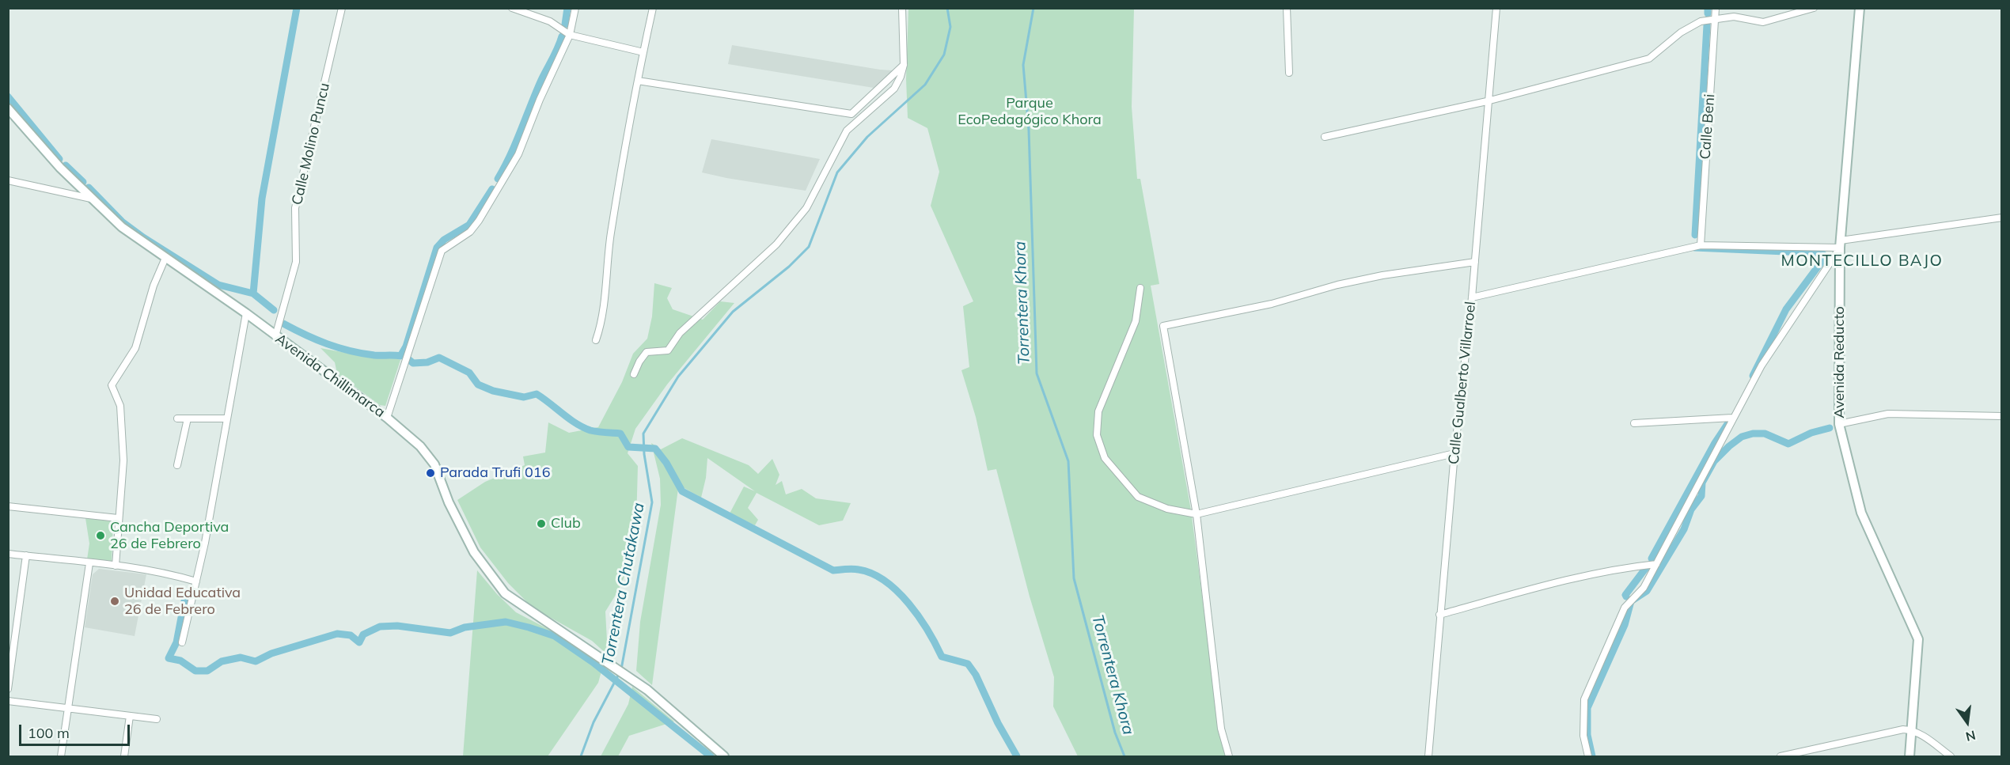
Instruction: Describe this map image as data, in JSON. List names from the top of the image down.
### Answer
{
  "streets": {
    "street": [
      "Calle Beni",
      "Calle Molino Puncu",
      "Avenida Reducto",
      "Avenida Chillimarca",
      "Calle Gualberto Villarroel"
    ]
  },
  "crossings": [
    ["Calle Molino Puncu", "Avenida Chillimarca"]
  ],
  "districts": ["MONTECILLO BAJO"],
  "water": ["Torrentera Khora", "Torrentera Chutakawa"],
  "parks": ["Parque EcoPedagógico Khora"],
  "places": [
    "Parada Trufi 016",
    "Club",
    "Cancha Deportiva 26 de Febrero",
    "Unidad Educativa 26 de Febrero"
  ],
  "scale_bar": "100 m",
  "north": "bottom"
}
